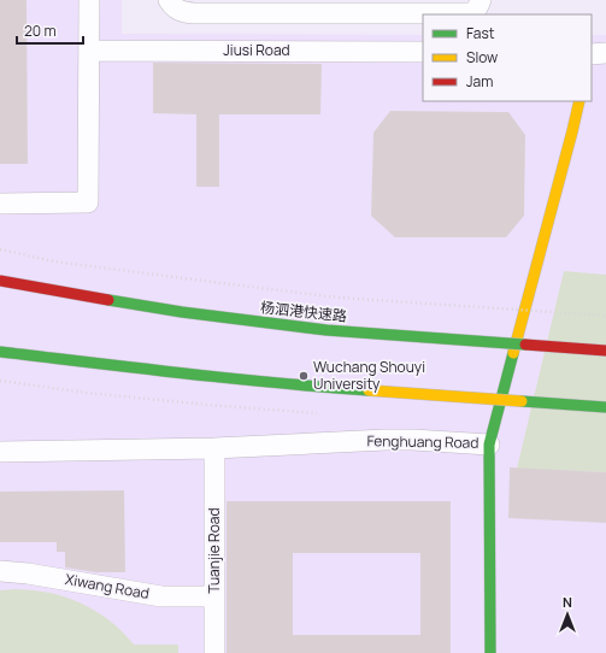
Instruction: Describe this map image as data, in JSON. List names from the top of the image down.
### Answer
{
  "streets": {
    "main road": ["杨泗港快速路", "Fenghuang Road"],
    "street": ["Jiusi Road", "Tuanjie Road", "Xiwang Road"]
  },
  "crossings": [
    ["Fenghuang Road", "Tuanjie Road"],
    ["Tuanjie Road", "Xiwang Road"]
  ],
  "places": ["Wuchang Shouyi University"],
  "legend": ["Fast", "Slow", "Jam"],
  "scale_bar": "20 m",
  "north": "top"
}
